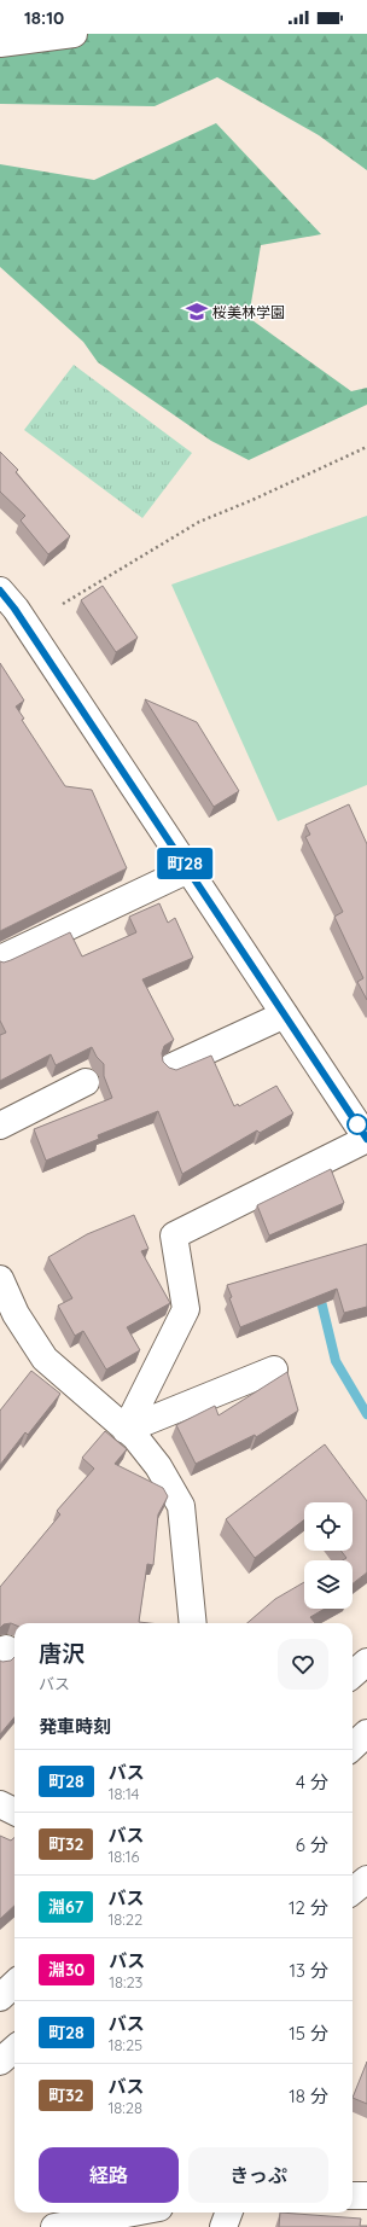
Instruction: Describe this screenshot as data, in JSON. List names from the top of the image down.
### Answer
{
  "places": {
    "school or university": ["桜美林学園"]
  },
  "lines": ["bus line 町28"],
  "page": {
    "status": "18:10",
    "on_map": "町28",
    "heading": [
      ["唐沢", "バス"],
      "発車時刻"
    ],
    "list": [
      {
        "mark": "町28",
        "name": "バス",
        "note": "18:14",
        "value": "4 分"
      },
      {
        "mark": "町32",
        "name": "バス",
        "note": "18:16",
        "value": "6 分"
      },
      {
        "mark": "淵67",
        "name": "バス",
        "note": "18:22",
        "value": "12 分"
      },
      {
        "mark": "淵30",
        "name": "バス",
        "note": "18:23",
        "value": "13 分"
      },
      {
        "mark": "町28",
        "name": "バス",
        "note": "18:25",
        "value": "15 分"
      },
      {
        "mark": "町32",
        "name": "バス",
        "note": "18:28",
        "value": "18 分"
      }
    ],
    "buttons": ["経路", "きっぷ"]
  }
}
